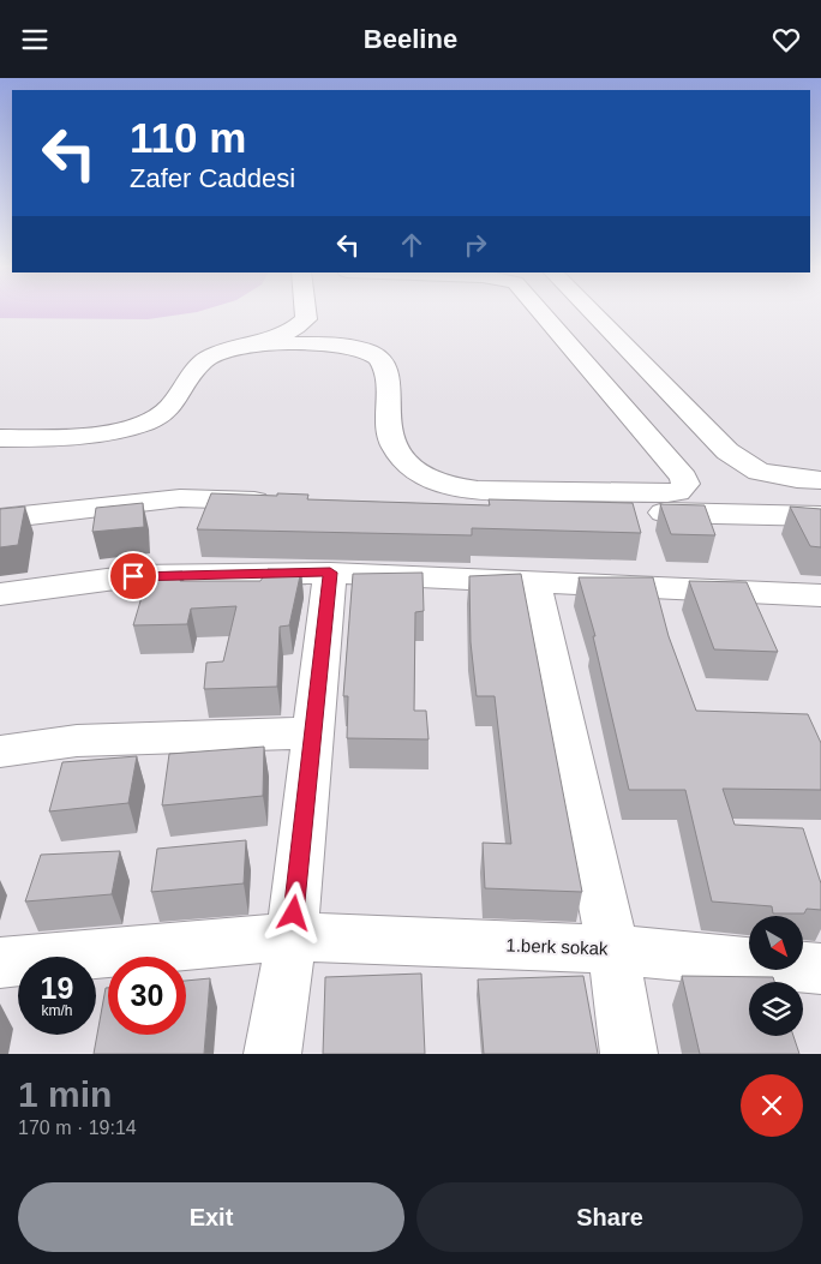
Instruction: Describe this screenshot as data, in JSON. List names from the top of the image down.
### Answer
{
  "streets": {
    "street": ["1.berk sokak"]
  },
  "north": "bottom right",
  "page": {
    "header": "Beeline",
    "turn": ["110 m", "Zafer Caddesi"],
    "speed": "19 km/h",
    "limit": "30",
    "heading": ["1 min", "170 m · 19:14"],
    "buttons": ["Exit", "Share"]
  }
}
